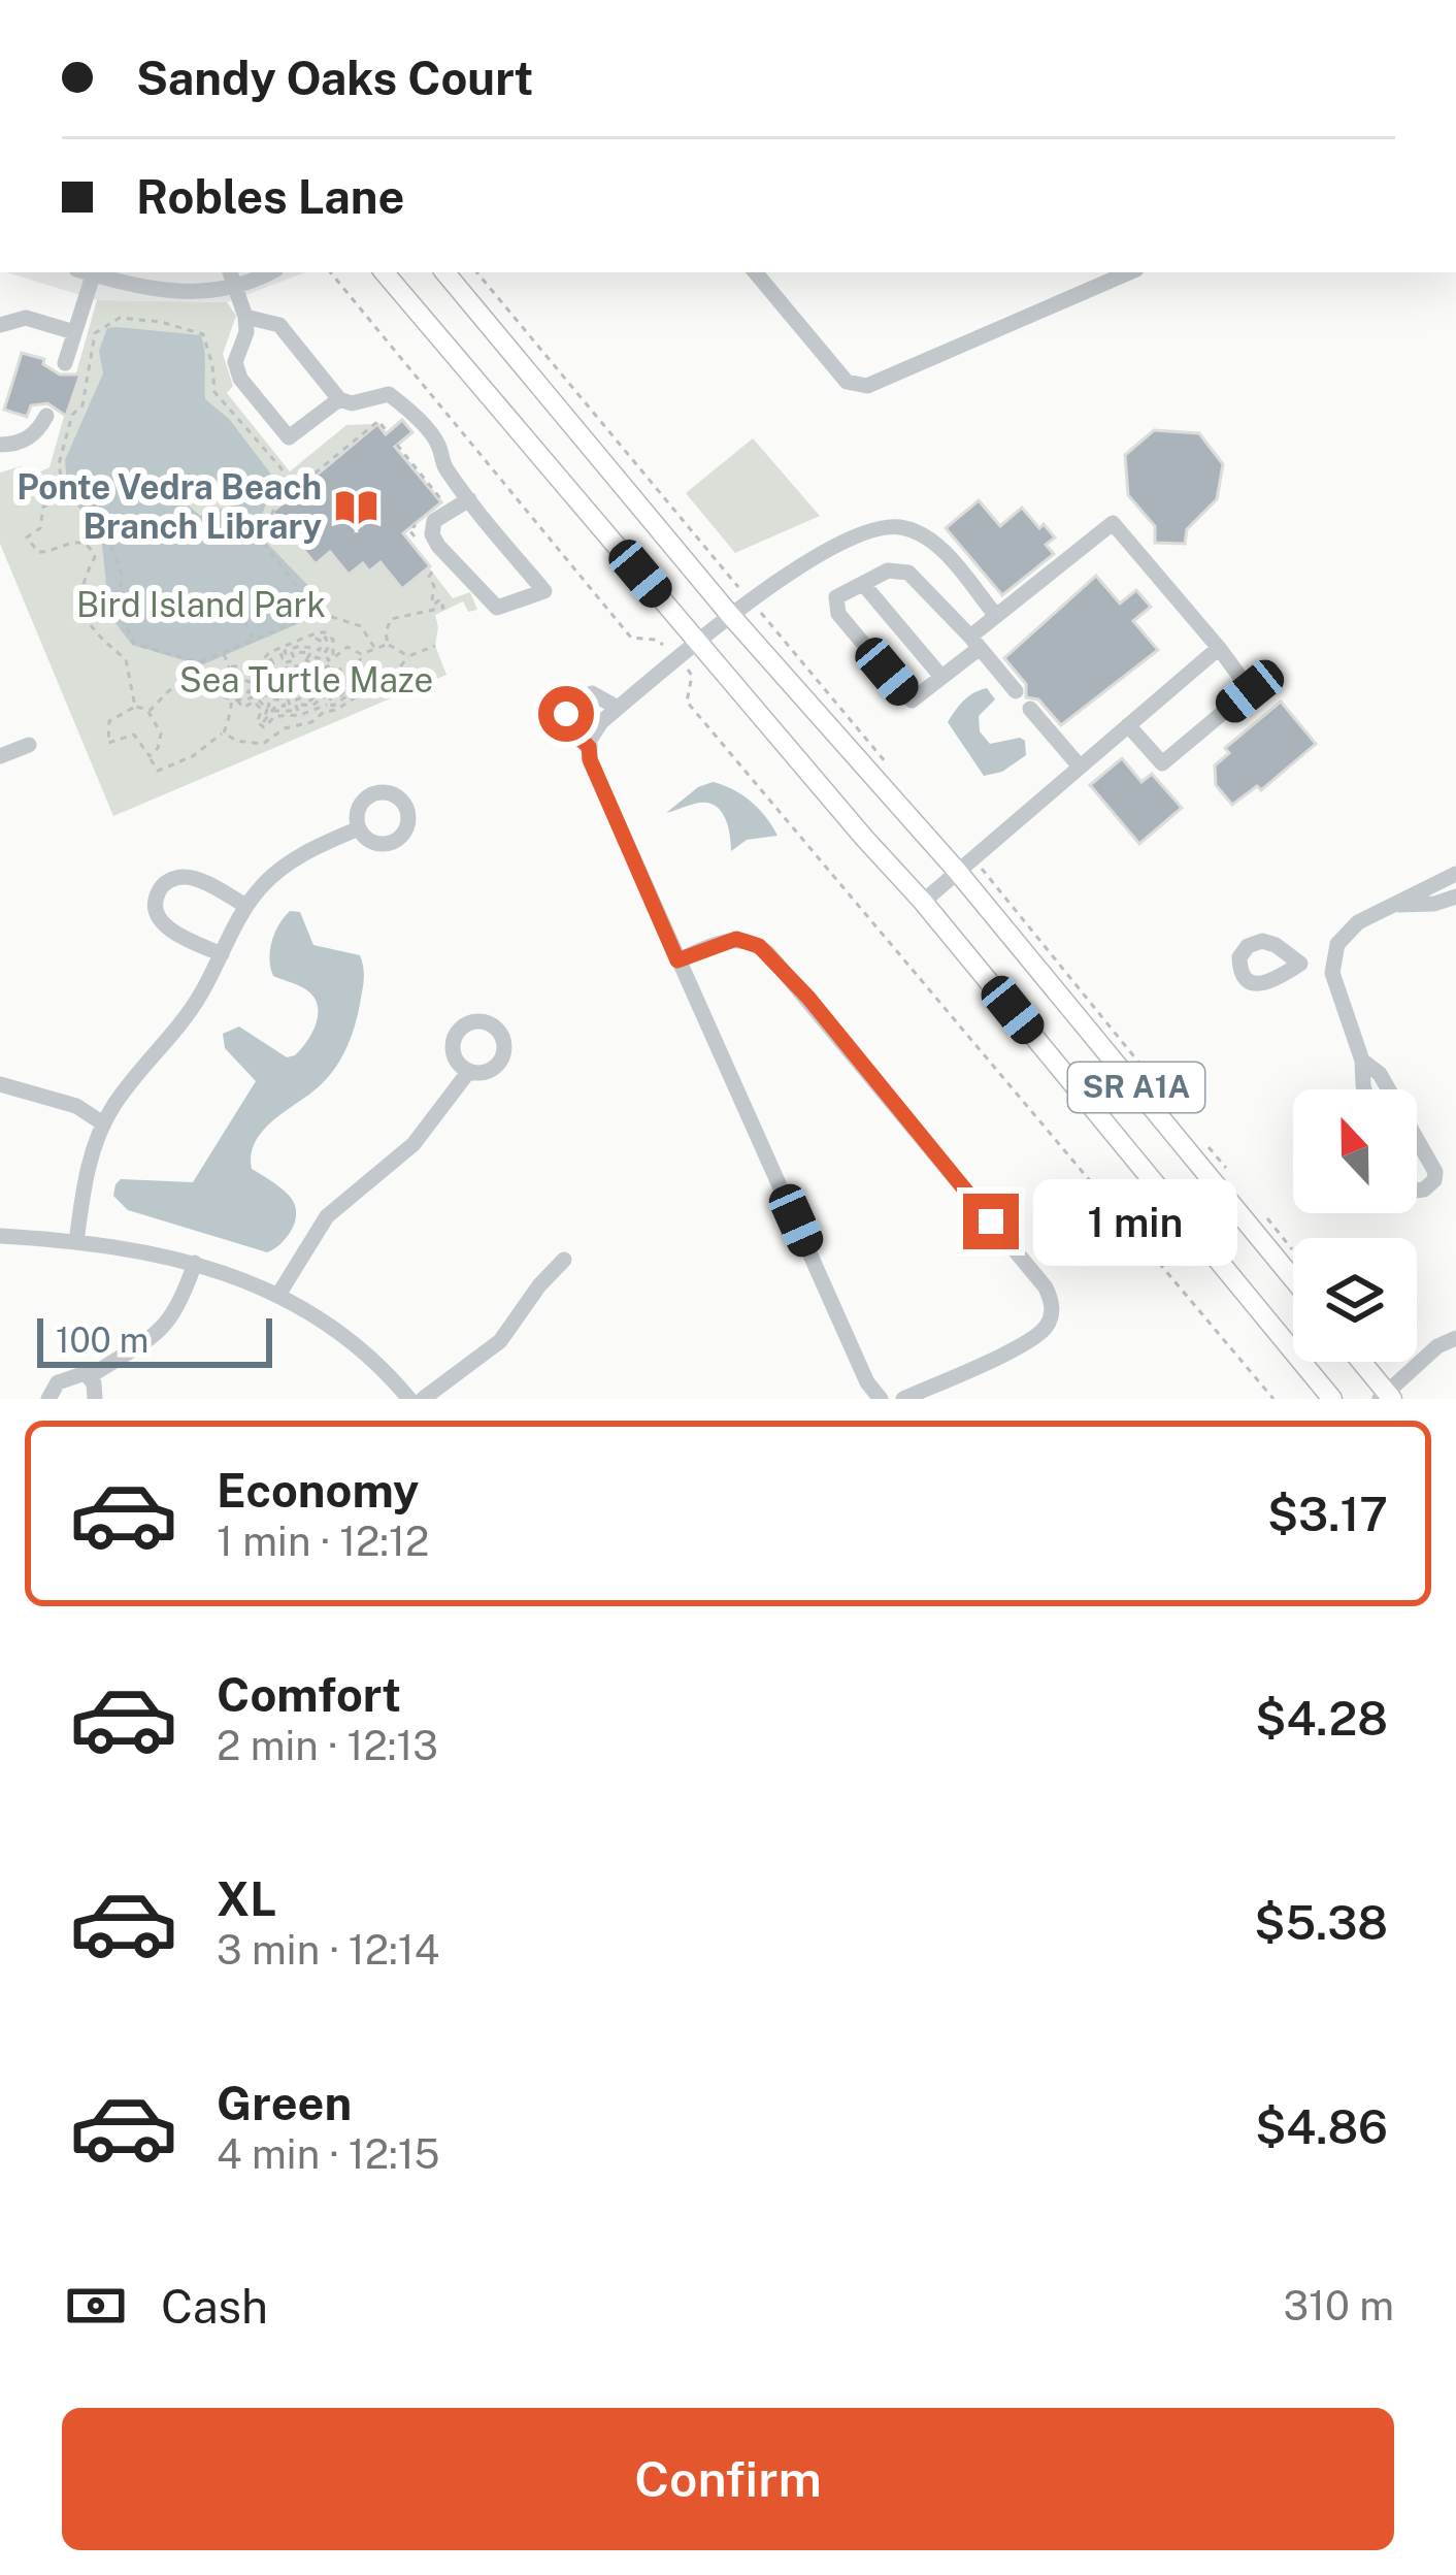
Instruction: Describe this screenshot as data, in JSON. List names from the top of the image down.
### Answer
{
  "streets": {
    "main road": ["SR A1A"]
  },
  "parks": ["Bird Island Park", "Sea Turtle Maze"],
  "places": {
    "library": ["Ponte Vedra Beach Branch Library"]
  },
  "scale_bar": "100 m",
  "north": "top",
  "page": {
    "banner": ["Sandy Oaks Court", "Robles Lane"],
    "bubble": "1 min",
    "scale": "100 m",
    "list": [
      {
        "name": "Economy",
        "note": "1 min · 12:12",
        "value": "$3.17"
      },
      {
        "name": "Comfort",
        "note": "2 min · 12:13",
        "value": "$4.28"
      },
      {
        "name": "XL",
        "note": "3 min · 12:14",
        "value": "$5.38"
      },
      {
        "name": "Green",
        "note": "4 min · 12:15",
        "value": "$4.86"
      }
    ],
    "pay": ["Cash", "310 m"],
    "buttons": "Confirm"
  }
}
